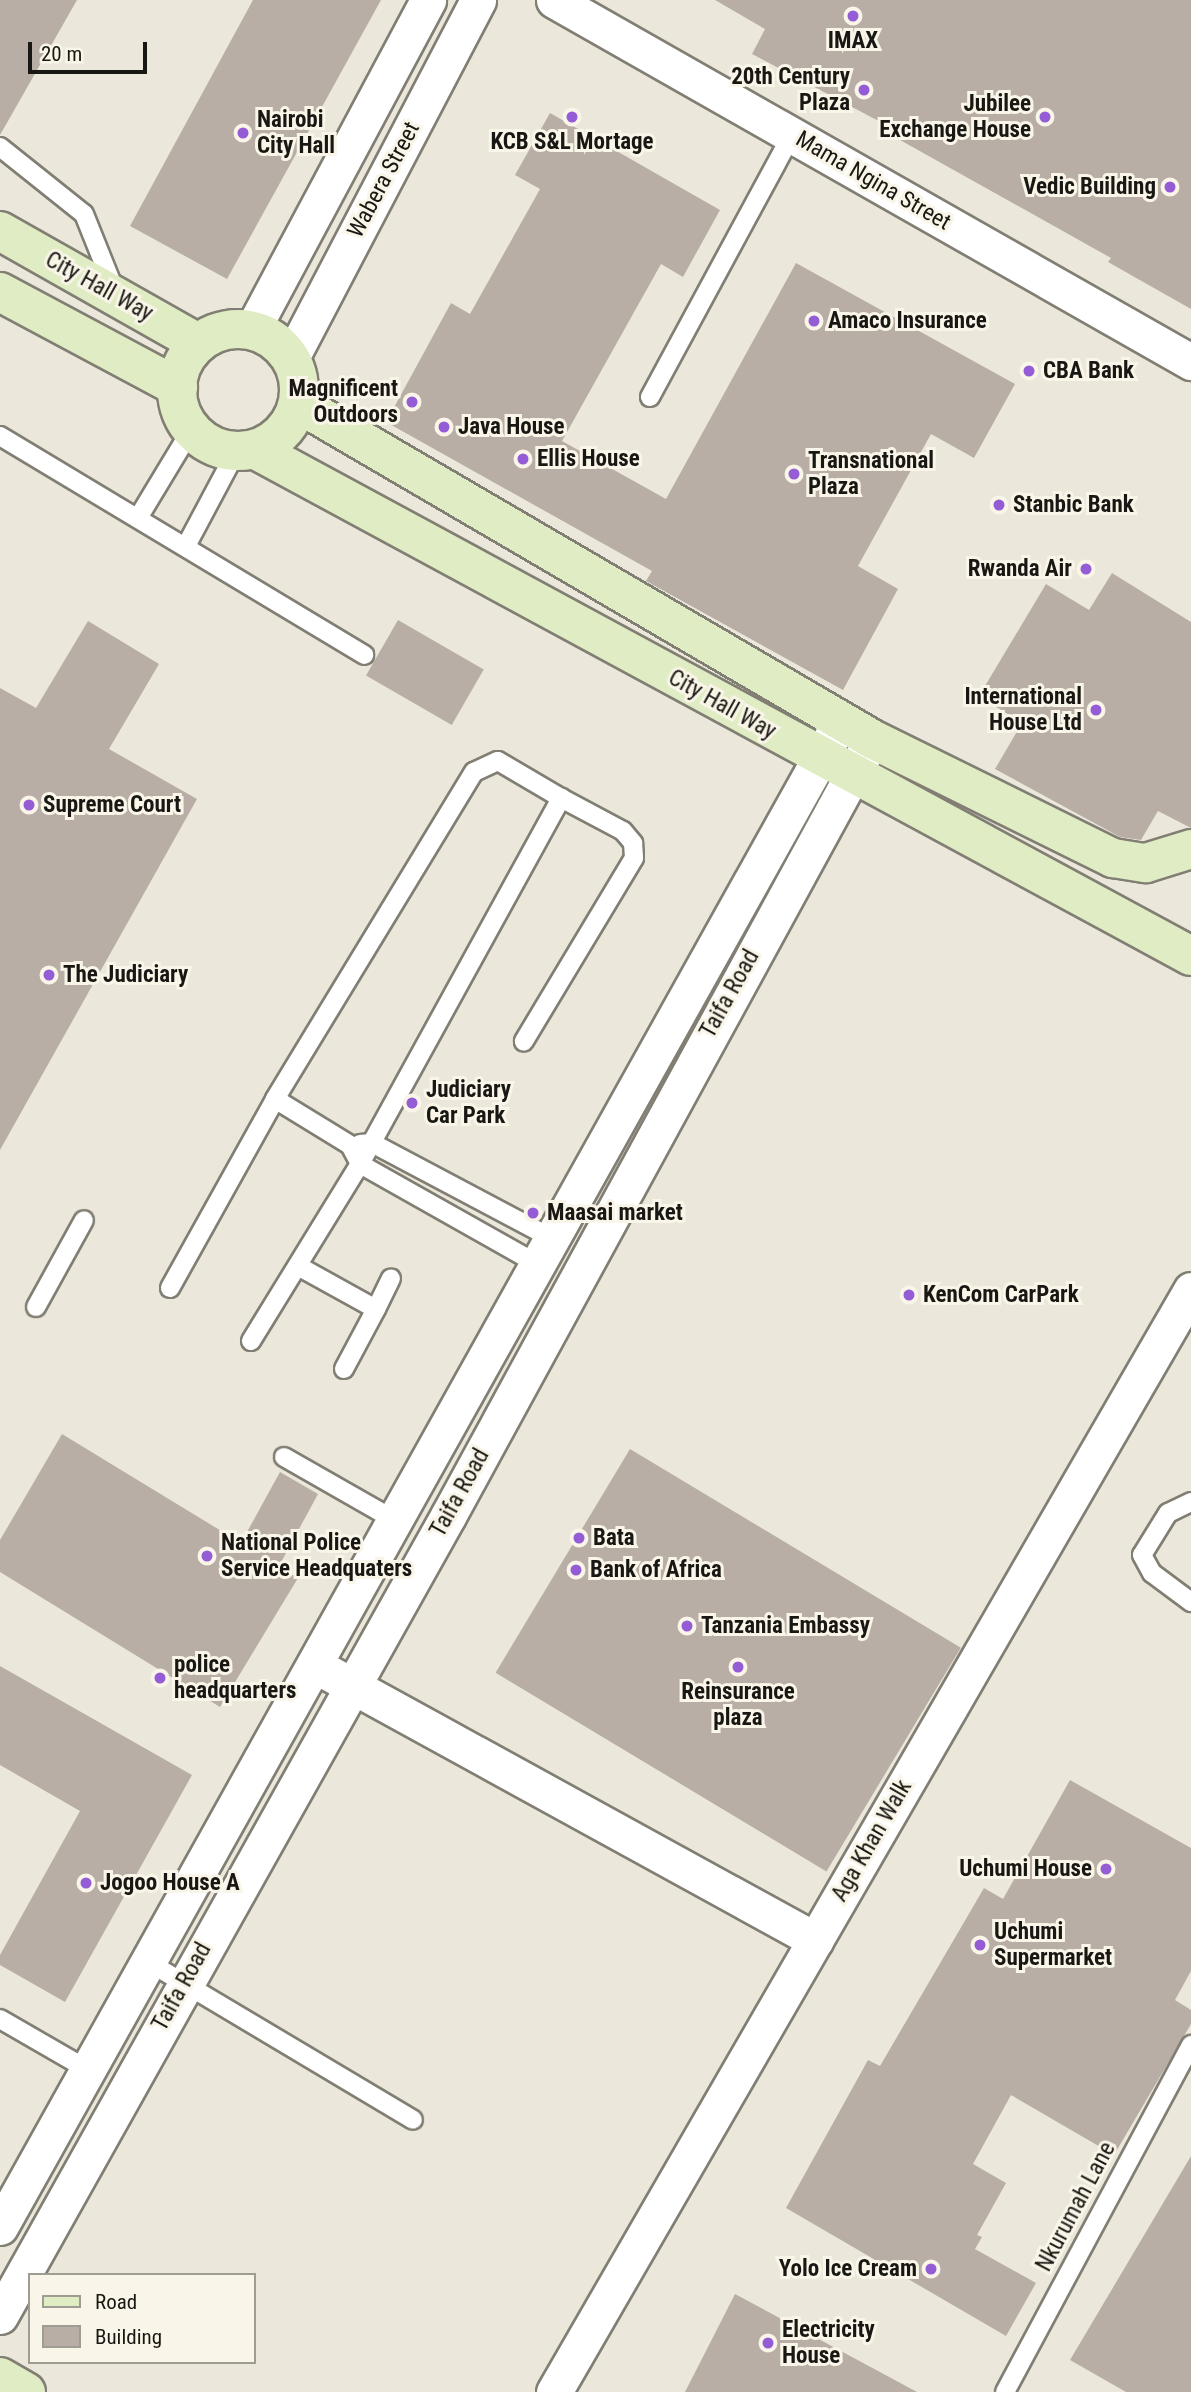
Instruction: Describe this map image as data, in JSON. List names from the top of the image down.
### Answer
{
  "streets": {
    "street": [
      "Wabera Street",
      "Mama Ngina Street",
      "City Hall Way",
      "Taifa Road",
      "Aga Khan Walk"
    ],
    "lane": ["Nkurumah Lane"]
  },
  "crossings": [
    ["Wabera Street", "City Hall Way"],
    ["City Hall Way", "Taifa Road"]
  ],
  "places": [
    "IMAX",
    "20th Century Plaza",
    "KCB S&L Mortage",
    "Jubilee Exchange House",
    "Nairobi City Hall",
    "Vedic Building",
    "Amaco Insurance",
    "CBA Bank",
    "Magnificent Outdoors",
    "Java House",
    "Ellis House",
    "Transnational Plaza",
    "Stanbic Bank",
    "Rwanda Air",
    "International House Ltd",
    "Supreme Court",
    "The Judiciary",
    "Judiciary Car Park",
    "Maasai market",
    "KenCom CarPark",
    "Bata",
    "National Police Service Headquaters",
    "Bank of Africa",
    "Tanzania Embassy",
    "Reinsurance plaza",
    "police headquarters",
    "Uchumi House",
    "Jogoo House A",
    "Uchumi Supermarket",
    "Yolo Ice Cream",
    "Electricity House"
  ],
  "legend": ["Road", "Building"],
  "scale_bar": "20 m"
}
